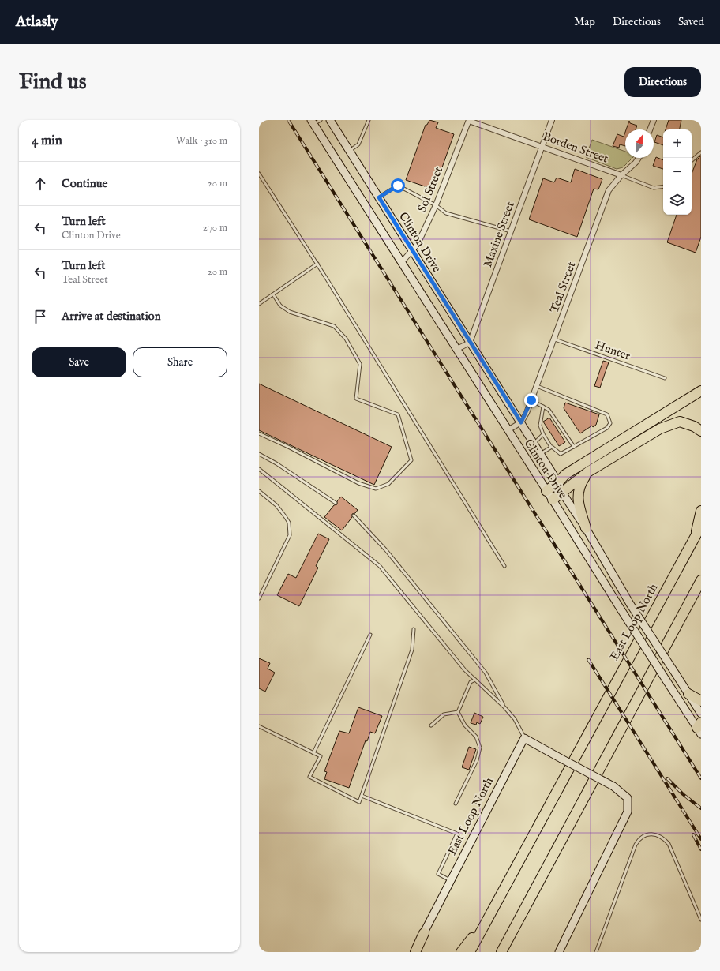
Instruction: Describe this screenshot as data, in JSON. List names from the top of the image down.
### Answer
{
  "streets": {
    "highway": ["East Loop North"],
    "main road": ["Clinton Drive"],
    "street": [
      "Borden Street",
      "Sol Street",
      "Maxine Street",
      "Teal Street"
    ],
    "lane": ["Hunter"]
  },
  "crossings": [
    ["Borden Street", "Sol Street"],
    ["Borden Street", "Maxine Street"],
    ["Borden Street", "Teal Street"],
    ["Sol Street", "Clinton Drive"],
    ["Maxine Street", "Clinton Drive"],
    ["Clinton Drive", "Teal Street"],
    ["Teal Street", "Hunter"]
  ],
  "north": "top",
  "page": {
    "header": "Atlasly",
    "nav": ["Map", "Directions", "Saved"],
    "buttons": [
      "Directions",
      ["Save", "Share"]
    ],
    "title": "Find us",
    "heading": ["4 min", "Walk · 310 m"],
    "map_buttons": ["+", "−"],
    "list": [
      ["Continue", "20 m"],
      ["Turn left", "Clinton Drive", "270 m"],
      ["Turn left", "Teal Street", "20 m"],
      "Arrive at destination"
    ]
  }
}
